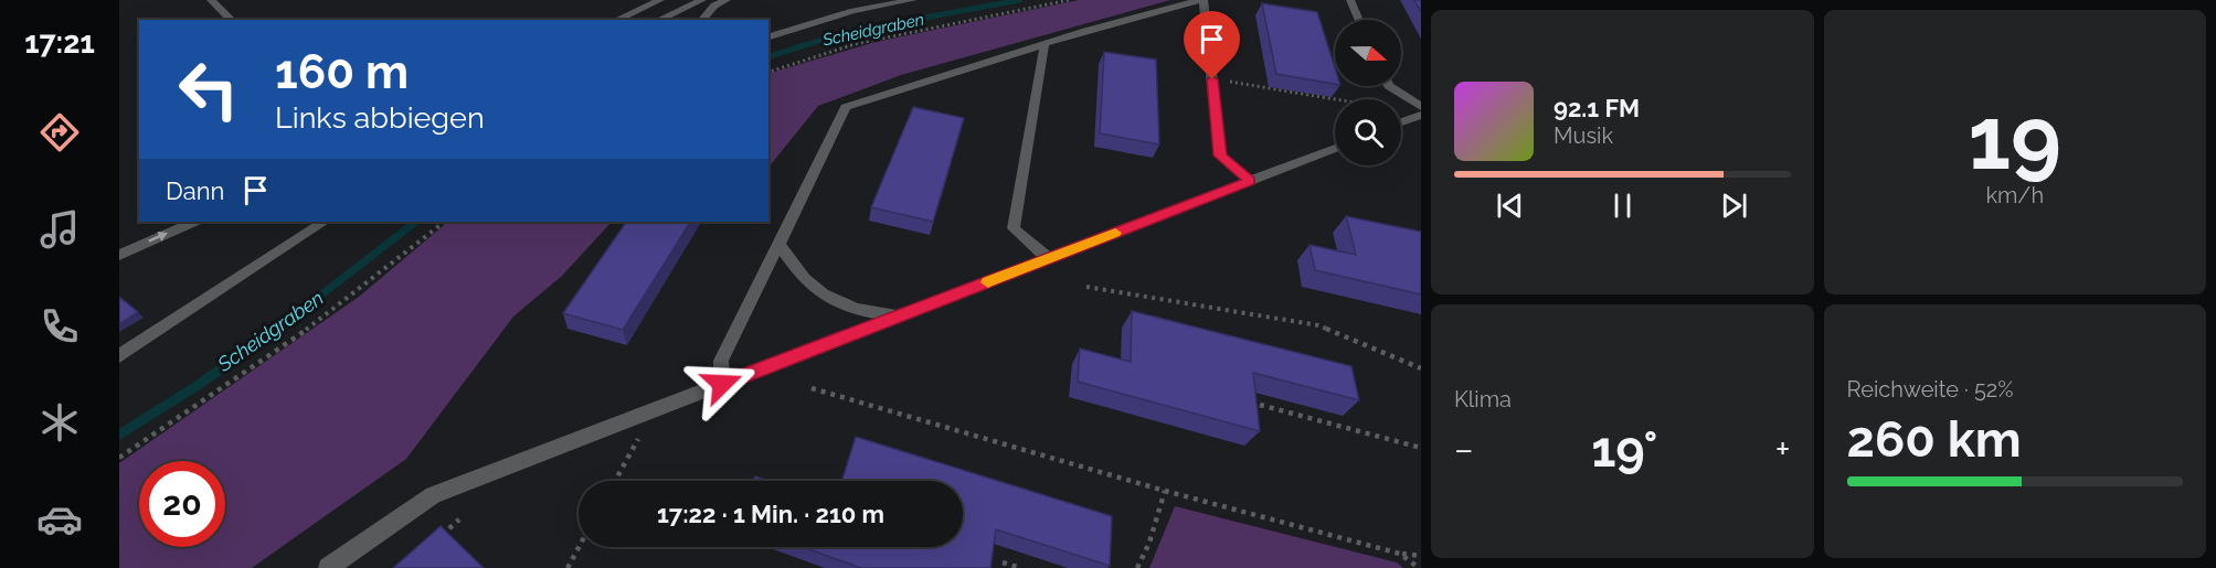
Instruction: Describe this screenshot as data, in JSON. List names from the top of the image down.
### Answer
{
  "water": ["Scheidgraben"],
  "north": "right",
  "page": {
    "tabs": "17:21",
    "tile": [
      ["19", "km/h"],
      "Klima",
      ["Reichweite · 52%", "260 km"]
    ],
    "turn": ["160 m", "Links abbiegen"],
    "song": ["92.1 FM", "Musik"],
    "then": "Dann",
    "heat": ["−", "19°", "+"],
    "limit": "20",
    "trip": "17:22 · 1 Min. · 210 m"
  }
}
